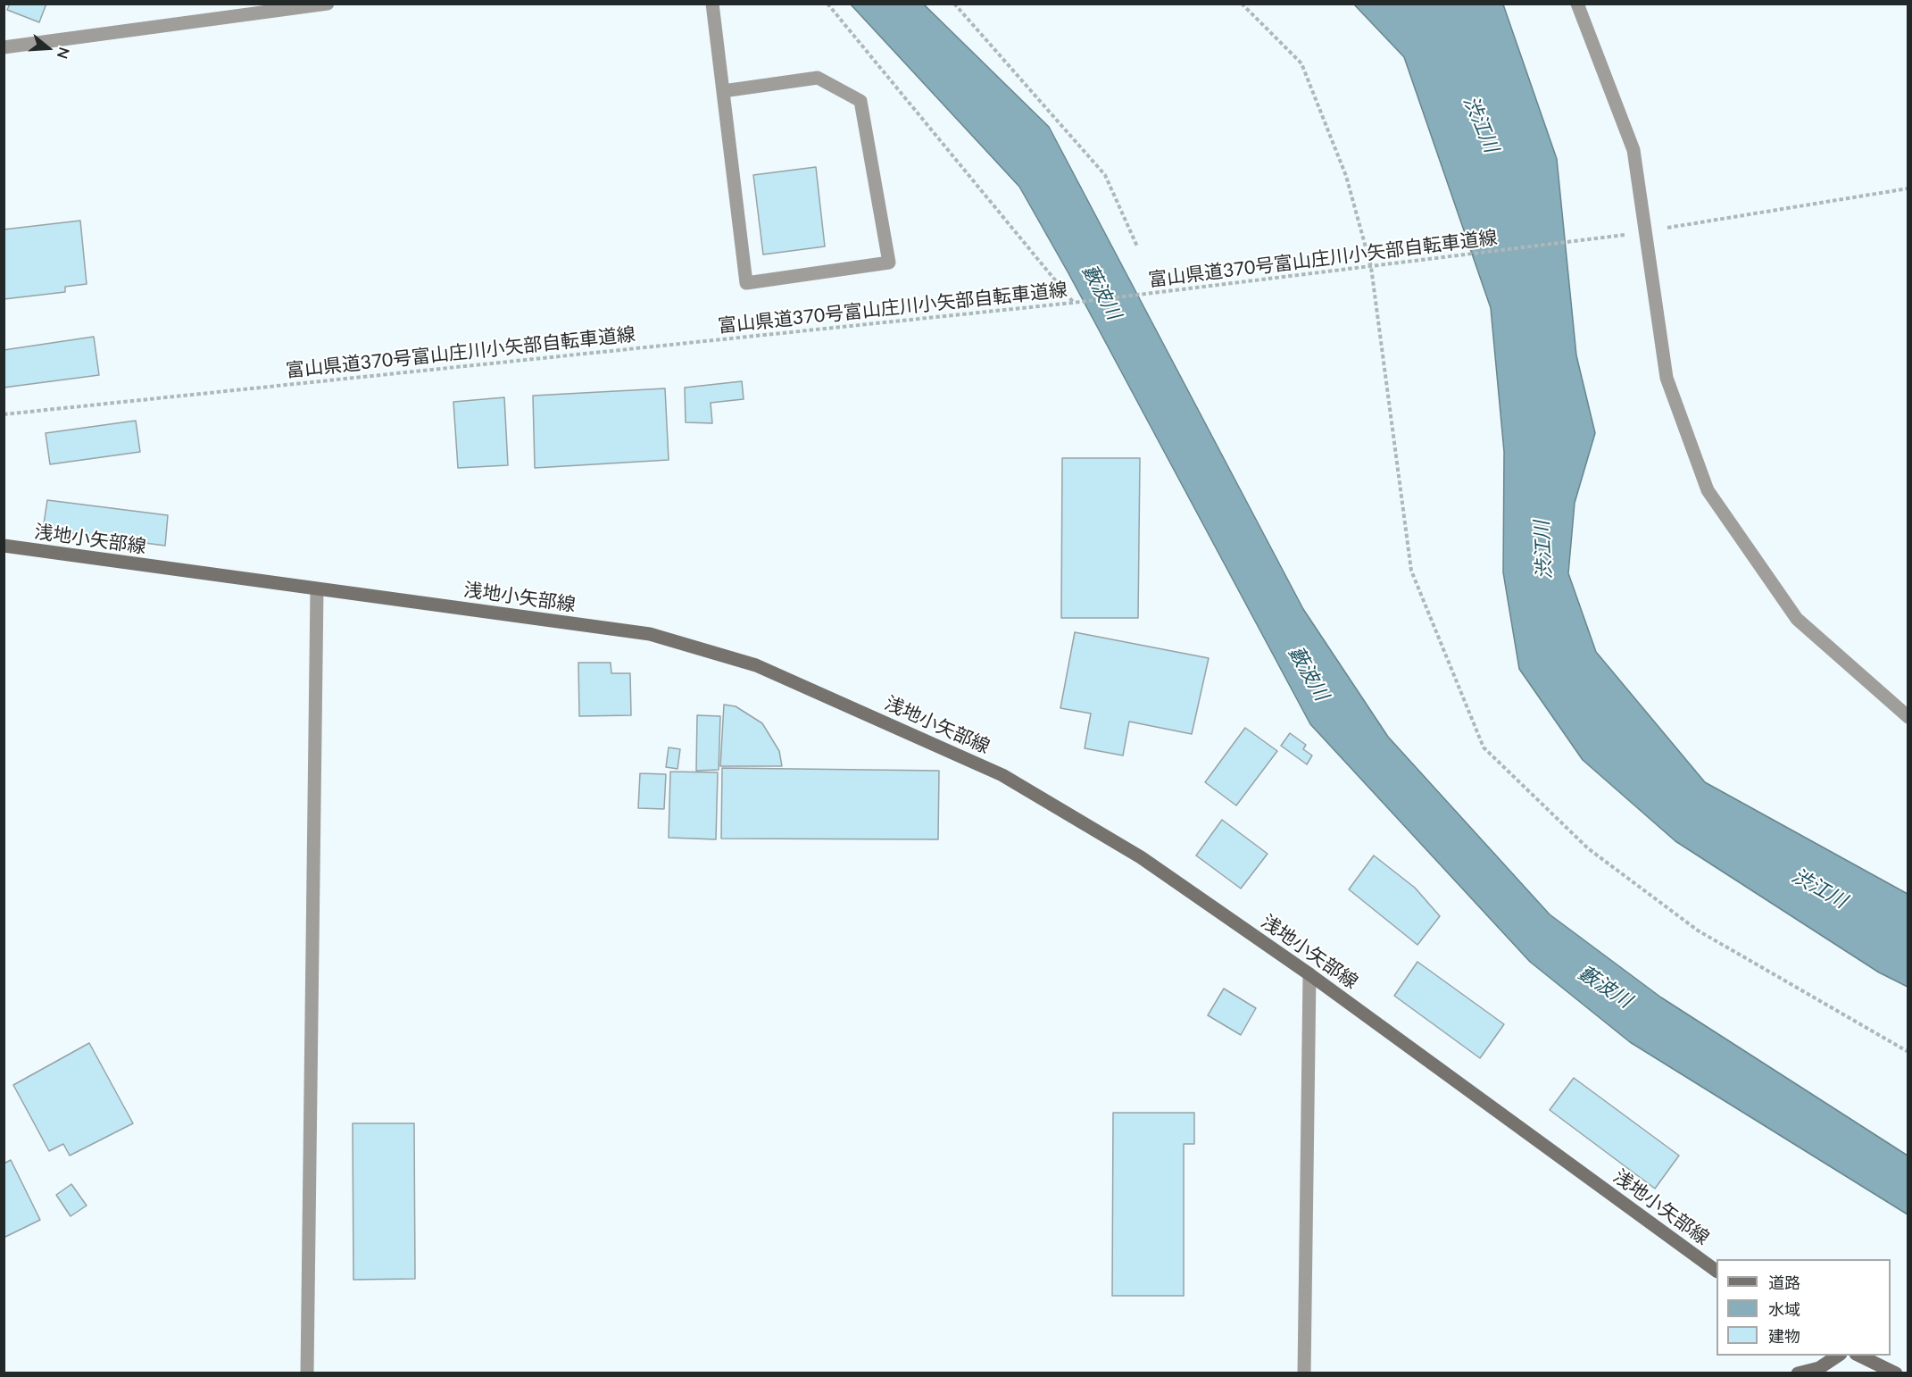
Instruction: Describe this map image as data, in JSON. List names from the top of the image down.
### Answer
{
  "streets": {
    "main road": ["浅地小矢部線"],
    "path": ["富山県道370号富山庄川小矢部自転車道線"]
  },
  "water": ["渋江川", "藪波川"],
  "legend": ["道路", "水域", "建物"],
  "north": "right"
}
